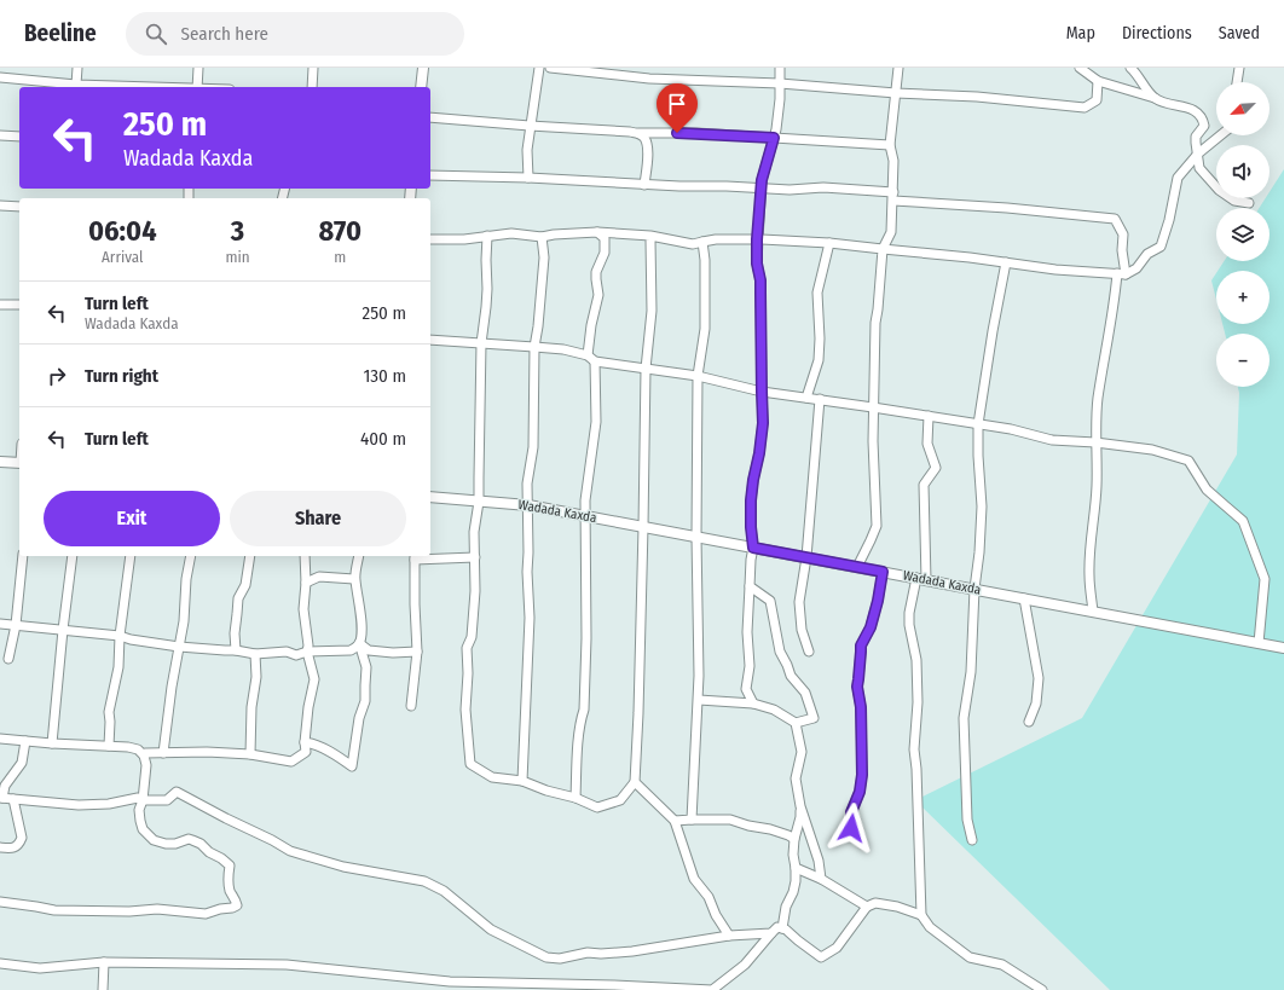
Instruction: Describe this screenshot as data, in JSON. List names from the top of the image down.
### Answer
{
  "streets": {
    "street": ["Wadada Kaxda"]
  },
  "north": "bottom left",
  "page": {
    "header": "Beeline",
    "search": "Search here",
    "nav": ["Map", "Directions", "Saved"],
    "map_buttons": ["+", "−"],
    "turn": ["250 m", "Wadada Kaxda"],
    "eta": [
      "06:04",
      "Arrival",
      "3",
      "min",
      "870",
      "m"
    ],
    "list": [
      {
        "name": "Turn left",
        "note": "Wadada Kaxda",
        "value": "250 m"
      },
      {
        "name": "Turn right",
        "value": "130 m"
      },
      {
        "name": "Turn left",
        "value": "400 m"
      }
    ],
    "buttons": ["Exit", "Share"]
  }
}
